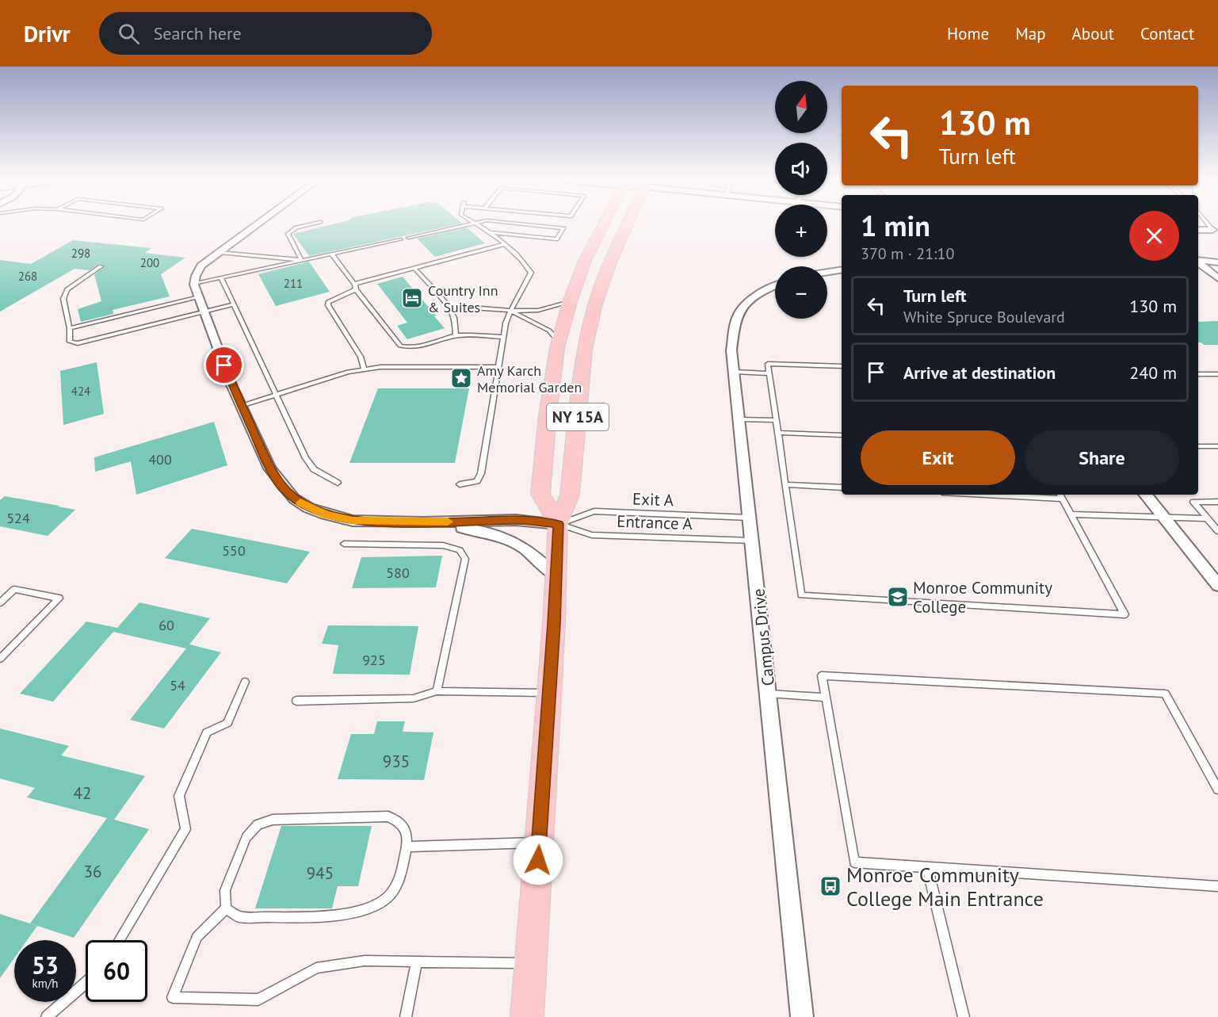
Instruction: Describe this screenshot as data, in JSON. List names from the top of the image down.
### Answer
{
  "streets": {
    "main road": ["NY 15A"],
    "street": ["Campus Drive"],
    "lane": ["Exit A", "Entrance A"]
  },
  "crossings": [
    ["NY 15A", "Exit A"],
    ["NY 15A", "Entrance A"],
    ["Exit A", "Entrance A"],
    ["Exit A", "Campus Drive"],
    ["Entrance A", "Campus Drive"]
  ],
  "places": {
    "hotel": ["Country Inn & Suites"],
    "place": ["Amy Karch Memorial Garden"],
    "school or university": ["Monroe Community College"],
    "bus stop": ["Monroe Community College Main Entrance"]
  },
  "house_numbers": [
    "298",
    "200",
    "268",
    "211",
    "424",
    "400",
    "524",
    "550",
    "580",
    "60",
    "925",
    "54",
    "935",
    "42",
    "36",
    "945"
  ],
  "north": "top",
  "page": {
    "header": "Drivr",
    "search": "Search here",
    "nav": [
      "Home",
      "Map",
      "About",
      "Contact"
    ],
    "map_buttons": ["+", "−"],
    "turn": ["130 m", "Turn left"],
    "heading": ["1 min", "370 m · 21:10"],
    "list": [
      {
        "name": "Turn left",
        "note": "White Spruce Boulevard",
        "value": "130 m"
      },
      {
        "name": "Arrive at destination",
        "value": "240 m"
      }
    ],
    "buttons": ["Exit", "Share"],
    "speed": "53 km/h",
    "limit": "60"
  }
}
